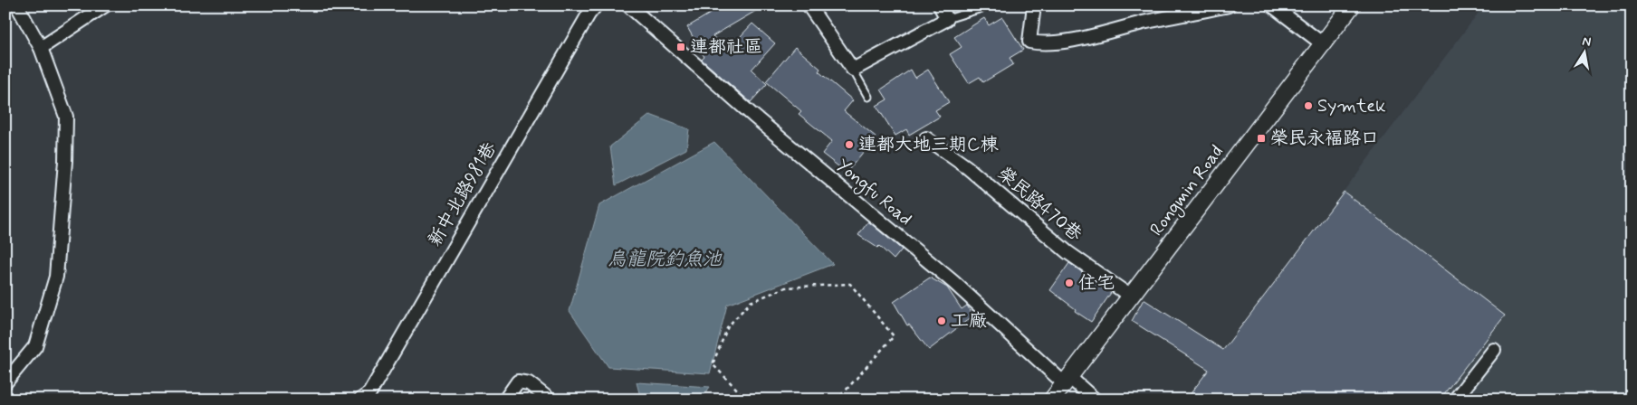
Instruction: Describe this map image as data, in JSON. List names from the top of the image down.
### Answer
{
  "streets": {
    "street": [
      "Rongmin Road",
      "Yongfu Road",
      "新中北路981巷",
      "榮民路470巷"
    ]
  },
  "crossings": [
    ["Rongmin Road", "Yongfu Road"],
    ["Rongmin Road", "榮民路470巷"]
  ],
  "water": ["烏龍院釣魚池"],
  "places": {
    "transit": ["連都社區", "榮民永褔路口"],
    "other": [
      "Symtek",
      "連都大地三期C棟",
      "住宅",
      "工廠"
    ]
  },
  "north": "top"
}
